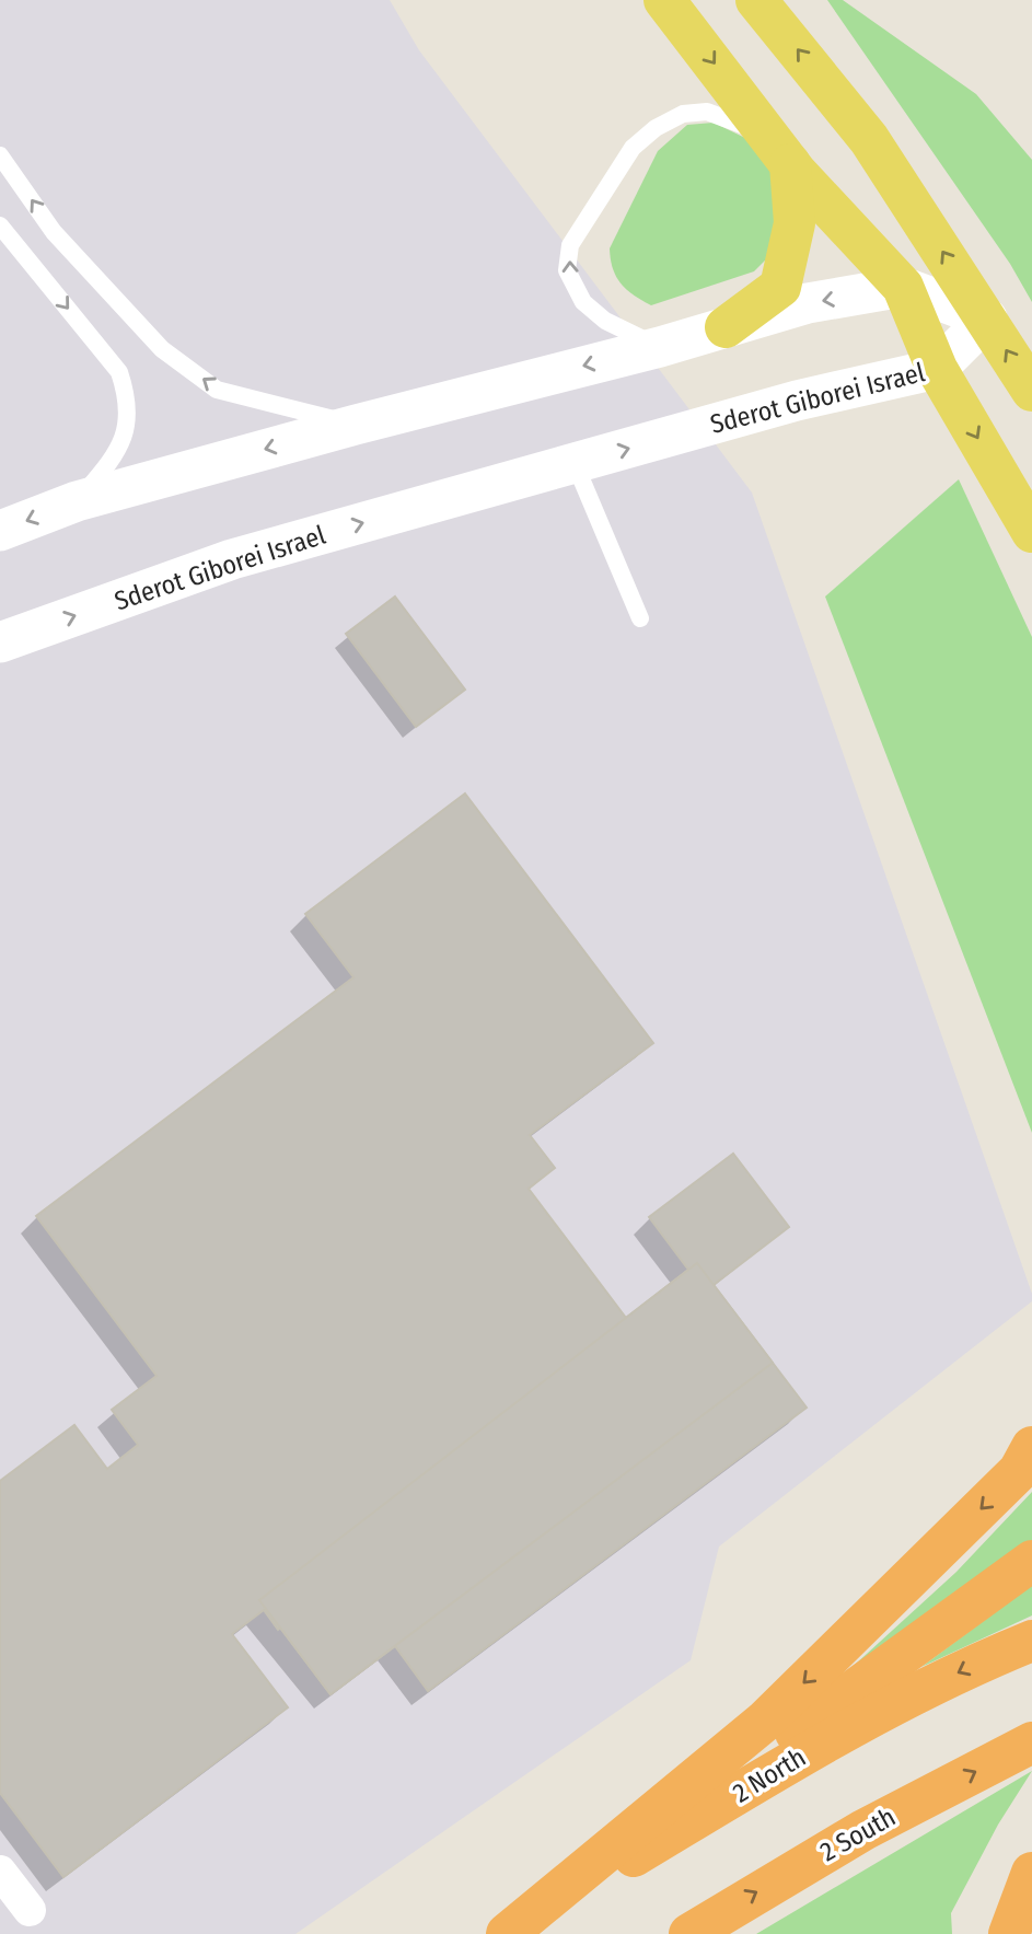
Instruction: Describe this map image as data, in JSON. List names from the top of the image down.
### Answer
{
  "streets": {
    "highway": ["2 North", "2 South"],
    "street": ["Sderot Giborei Israel"]
  }
}
